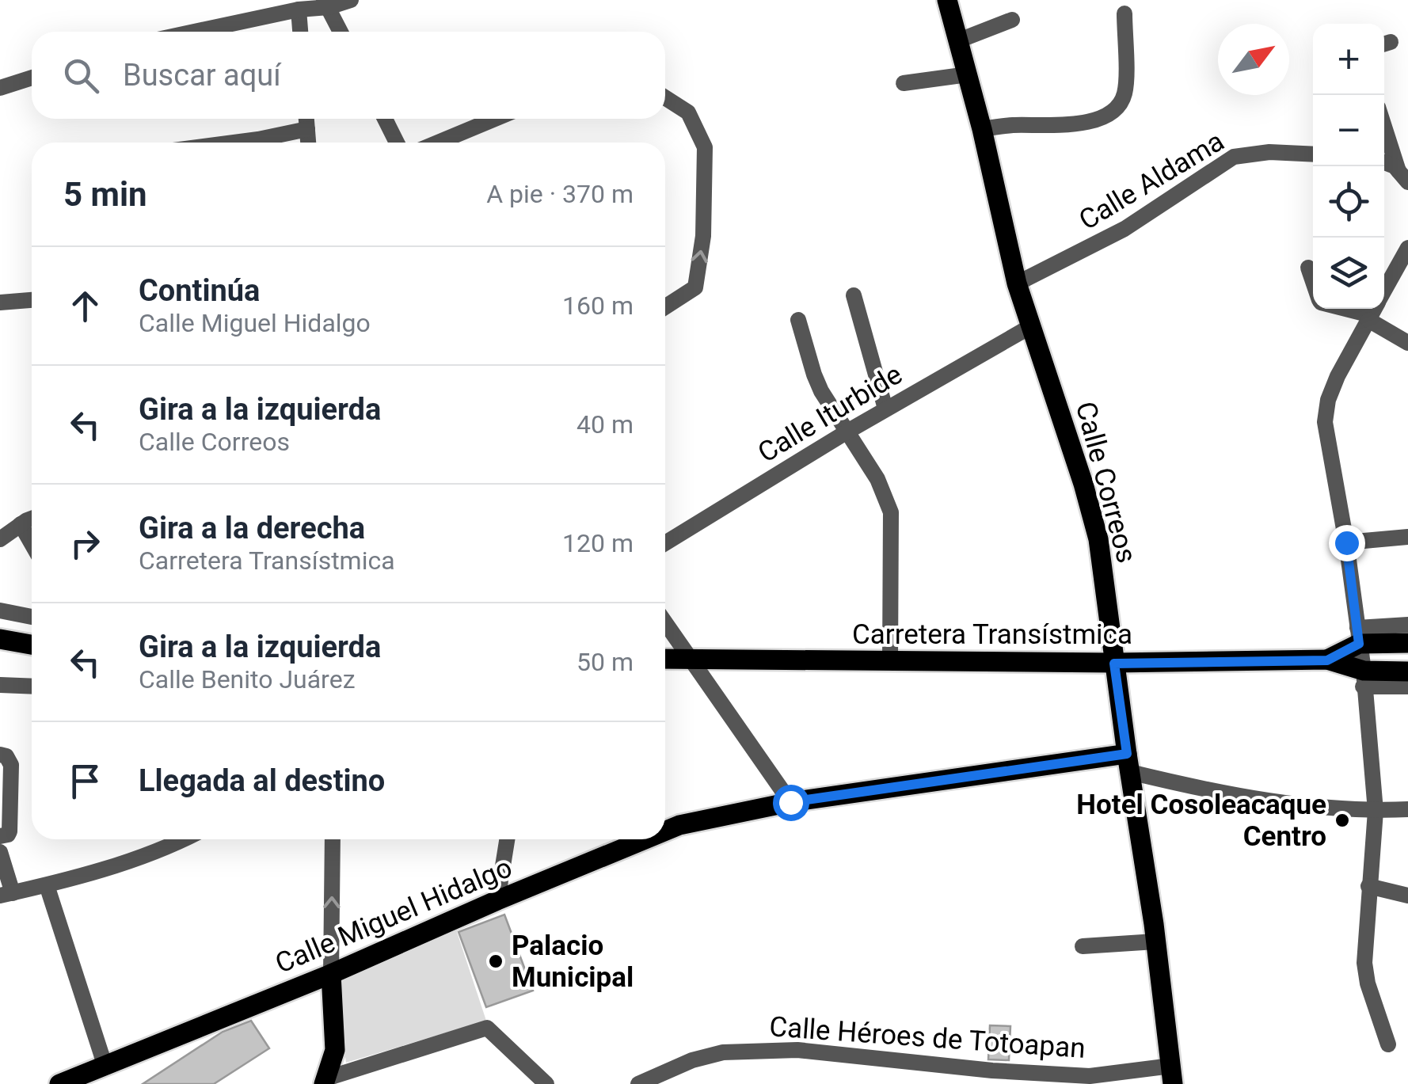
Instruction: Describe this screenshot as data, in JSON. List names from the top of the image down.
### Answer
{
  "streets": {
    "main road": ["Calle Correos", "Carretera Transístmica", "Calle Miguel Hidalgo"],
    "street": ["Calle Aldama", "Calle Iturbide", "Calle Héroes de Totoapan"]
  },
  "crossings": [
    ["Calle Aldama", "Calle Correos"],
    ["Calle Iturbide", "Calle Correos"],
    ["Calle Correos", "Carretera Transístmica"],
    ["Calle Correos", "Calle Miguel Hidalgo"],
    ["Calle Correos", "Calle Héroes de Totoapan"]
  ],
  "places": ["Hotel Cosoleacaque Centro", "Palacio Municipal"],
  "north": "top right",
  "page": {
    "map_buttons": ["+", "−"],
    "search": "Buscar aquí",
    "heading": ["5 min", "A pie · 370 m"],
    "list": [
      ["Continúa", "Calle Miguel Hidalgo", "160 m"],
      ["Gira a la izquierda", "Calle Correos", "40 m"],
      ["Gira a la derecha", "Carretera Transístmica", "120 m"],
      ["Gira a la izquierda", "Calle Benito Juárez", "50 m"],
      "Llegada al destino"
    ]
  }
}
